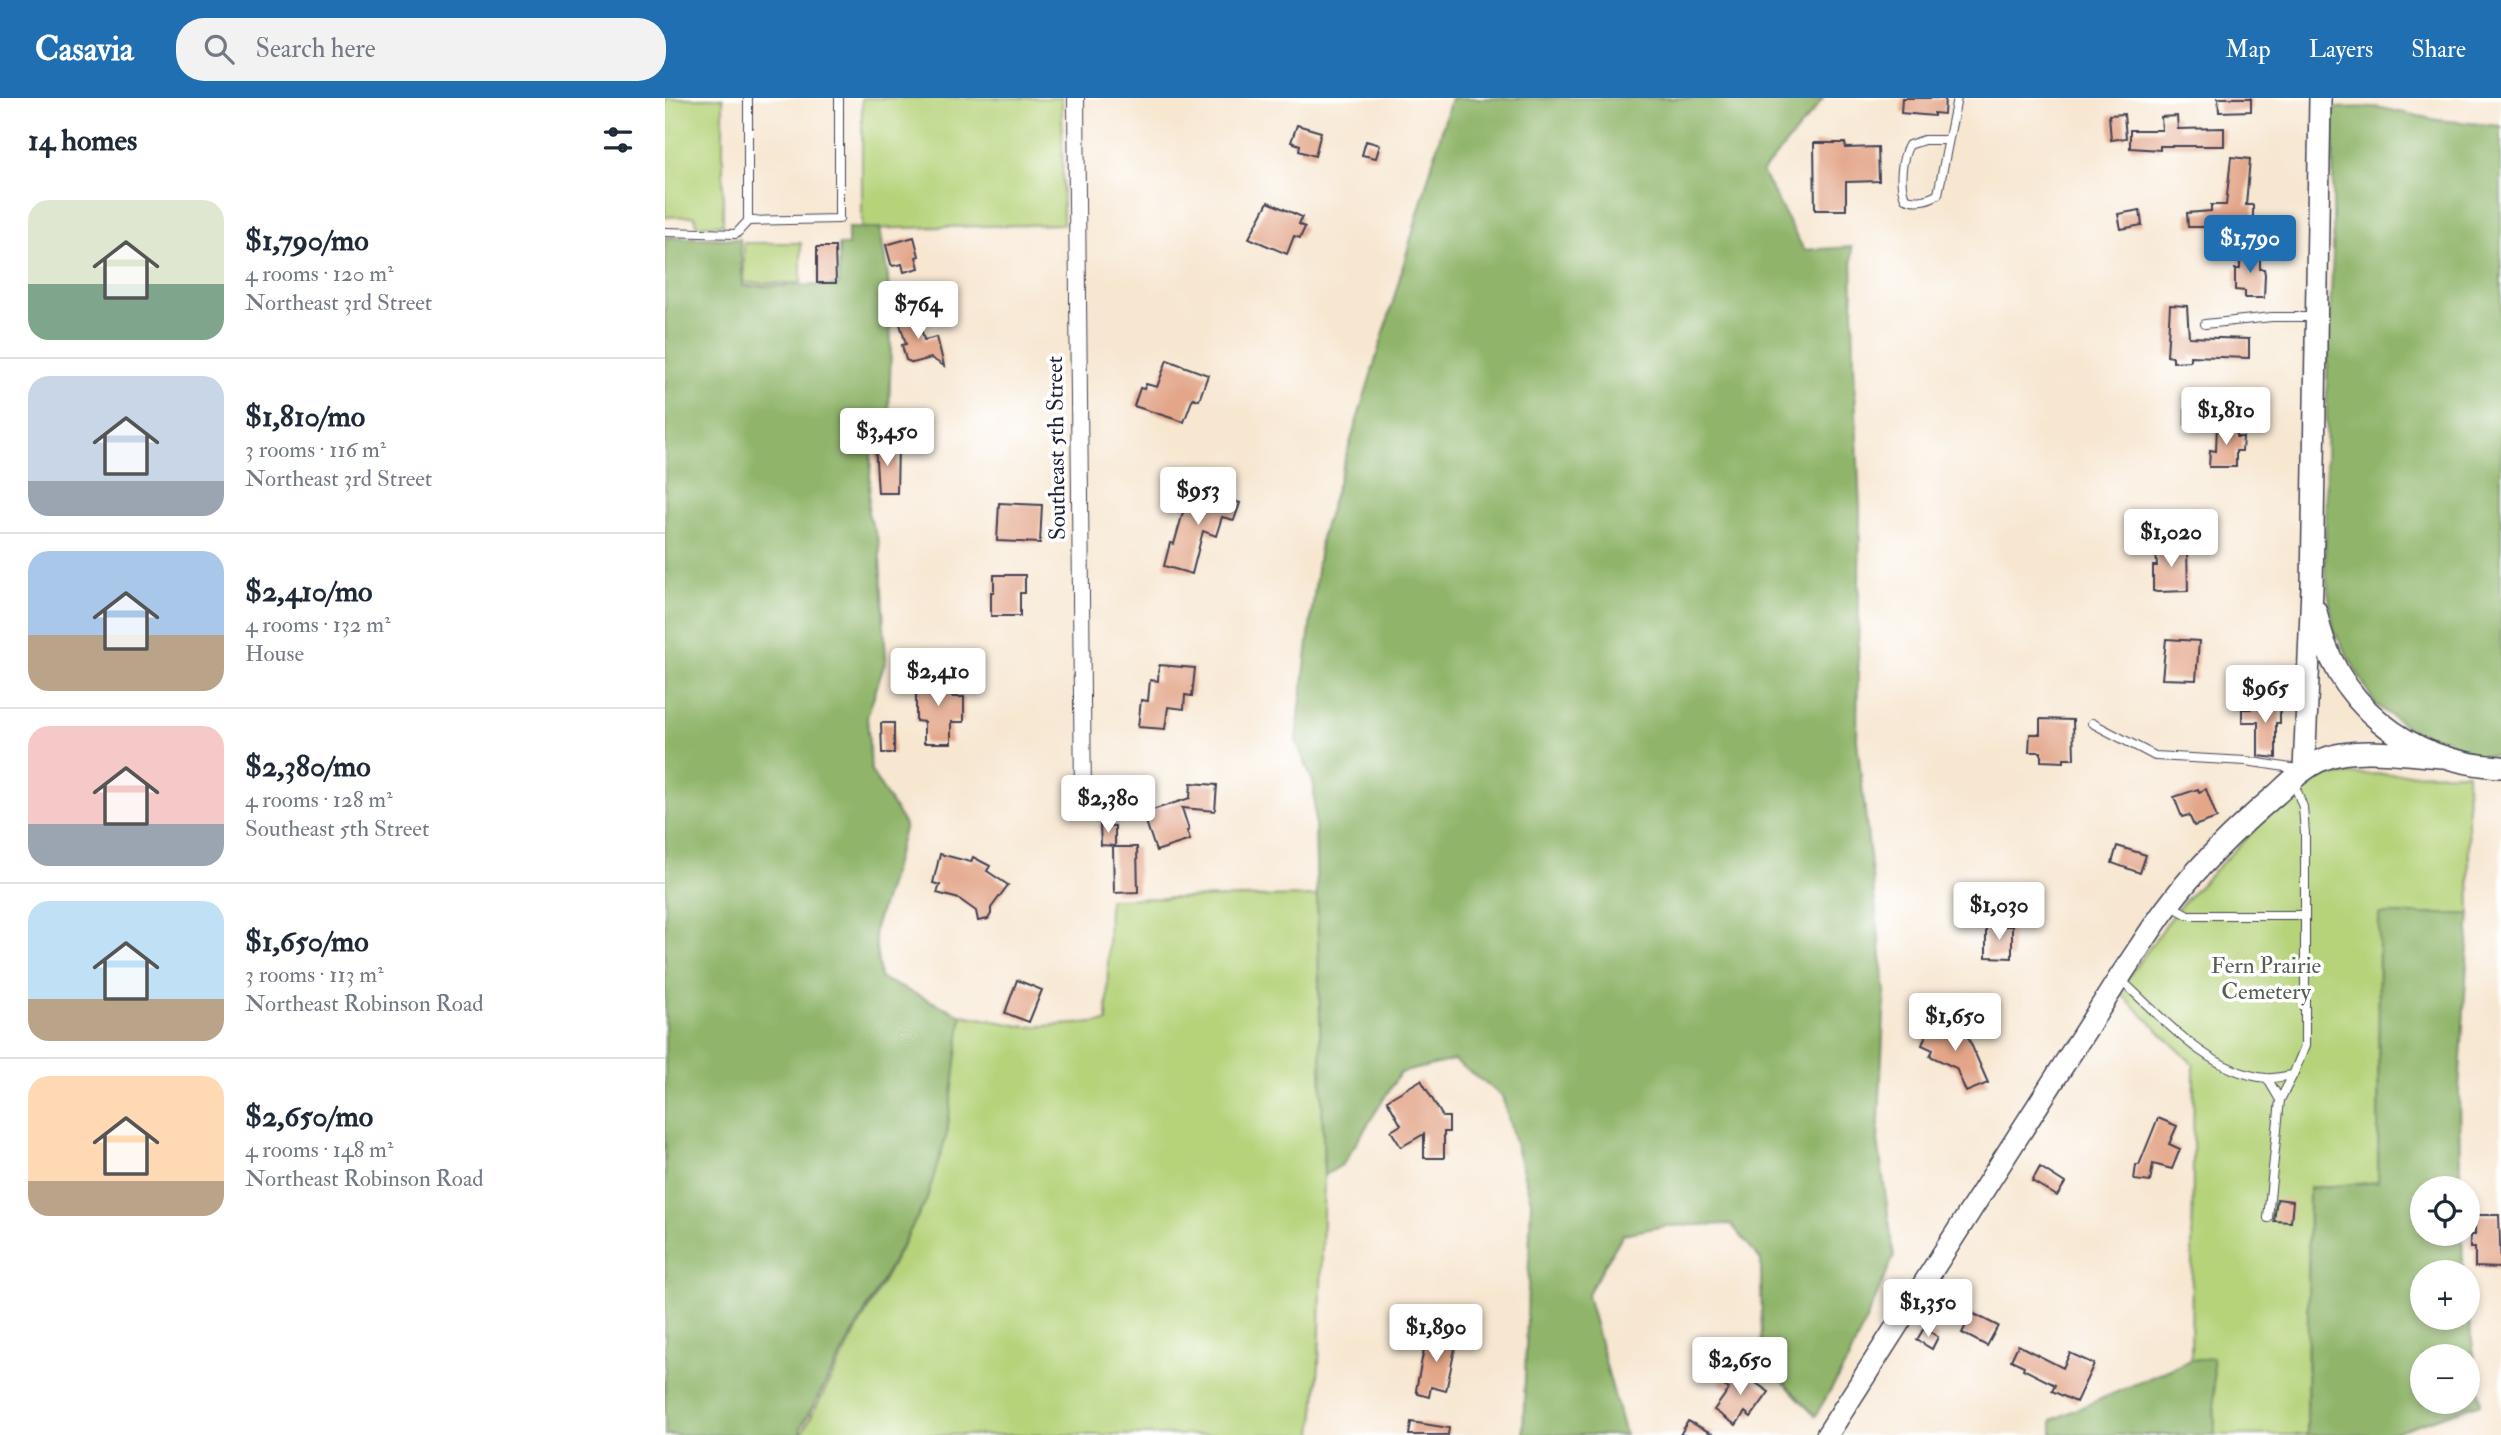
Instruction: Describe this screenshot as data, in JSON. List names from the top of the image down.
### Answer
{
  "streets": {
    "street": ["Southeast 5th Street"]
  },
  "parks": ["Fern Prairie Cemetery"],
  "page": {
    "header": "Casavia",
    "search": "Search here",
    "nav": ["Map", "Layers", "Share"],
    "heading": "14 homes",
    "list": [
      {
        "name": "$1,790/mo",
        "note": "4 rooms · 120 m² · Northeast 3rd Street"
      },
      {
        "name": "$1,810/mo",
        "note": "3 rooms · 116 m² · Northeast 3rd Street"
      },
      {
        "name": "$2,410/mo",
        "note": "4 rooms · 132 m² · House"
      },
      {
        "name": "$2,380/mo",
        "note": "4 rooms · 128 m² · Southeast 5th Street"
      },
      {
        "name": "$1,650/mo",
        "note": "3 rooms · 113 m² · Northeast Robinson Road"
      },
      {
        "name": "$2,650/mo",
        "note": "4 rooms · 148 m² · Northeast Robinson Road"
      }
    ],
    "price": [
      "$1,790",
      "$764",
      "$1,810",
      "$3,450",
      "$953",
      "$1,020",
      "$2,410",
      "$965",
      "$2,380",
      "$1,030",
      "$1,650",
      "$1,350",
      "$1,890",
      "$2,650"
    ],
    "map_buttons": ["+", "−"]
  }
}
